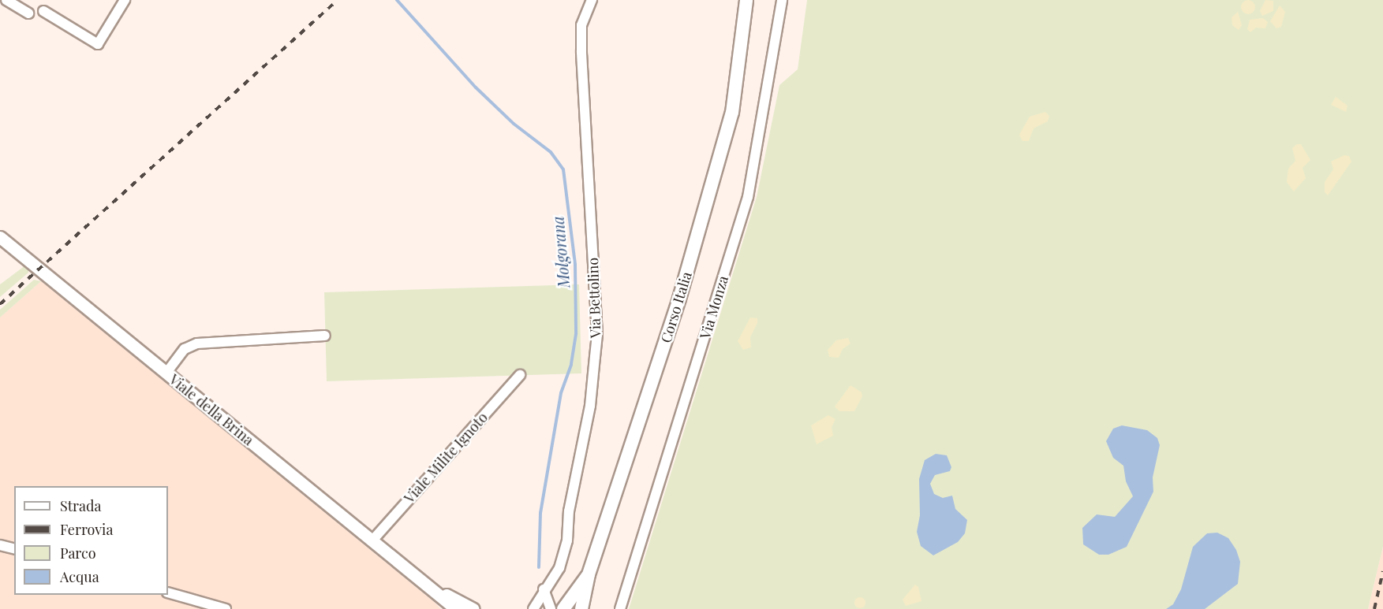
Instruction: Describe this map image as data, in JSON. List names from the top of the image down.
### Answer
{
  "streets": {
    "main road": ["Corso Italia"],
    "street": [
      "Via Bettolino",
      "Via Monza",
      "Viale della Brina",
      "Viale Milite Ignoto"
    ]
  },
  "crossings": [
    ["Viale della Brina", "Viale Milite Ignoto"]
  ],
  "water": ["Molgorana"],
  "legend": [
    "Strada",
    "Ferrovia",
    "Parco",
    "Acqua"
  ]
}
